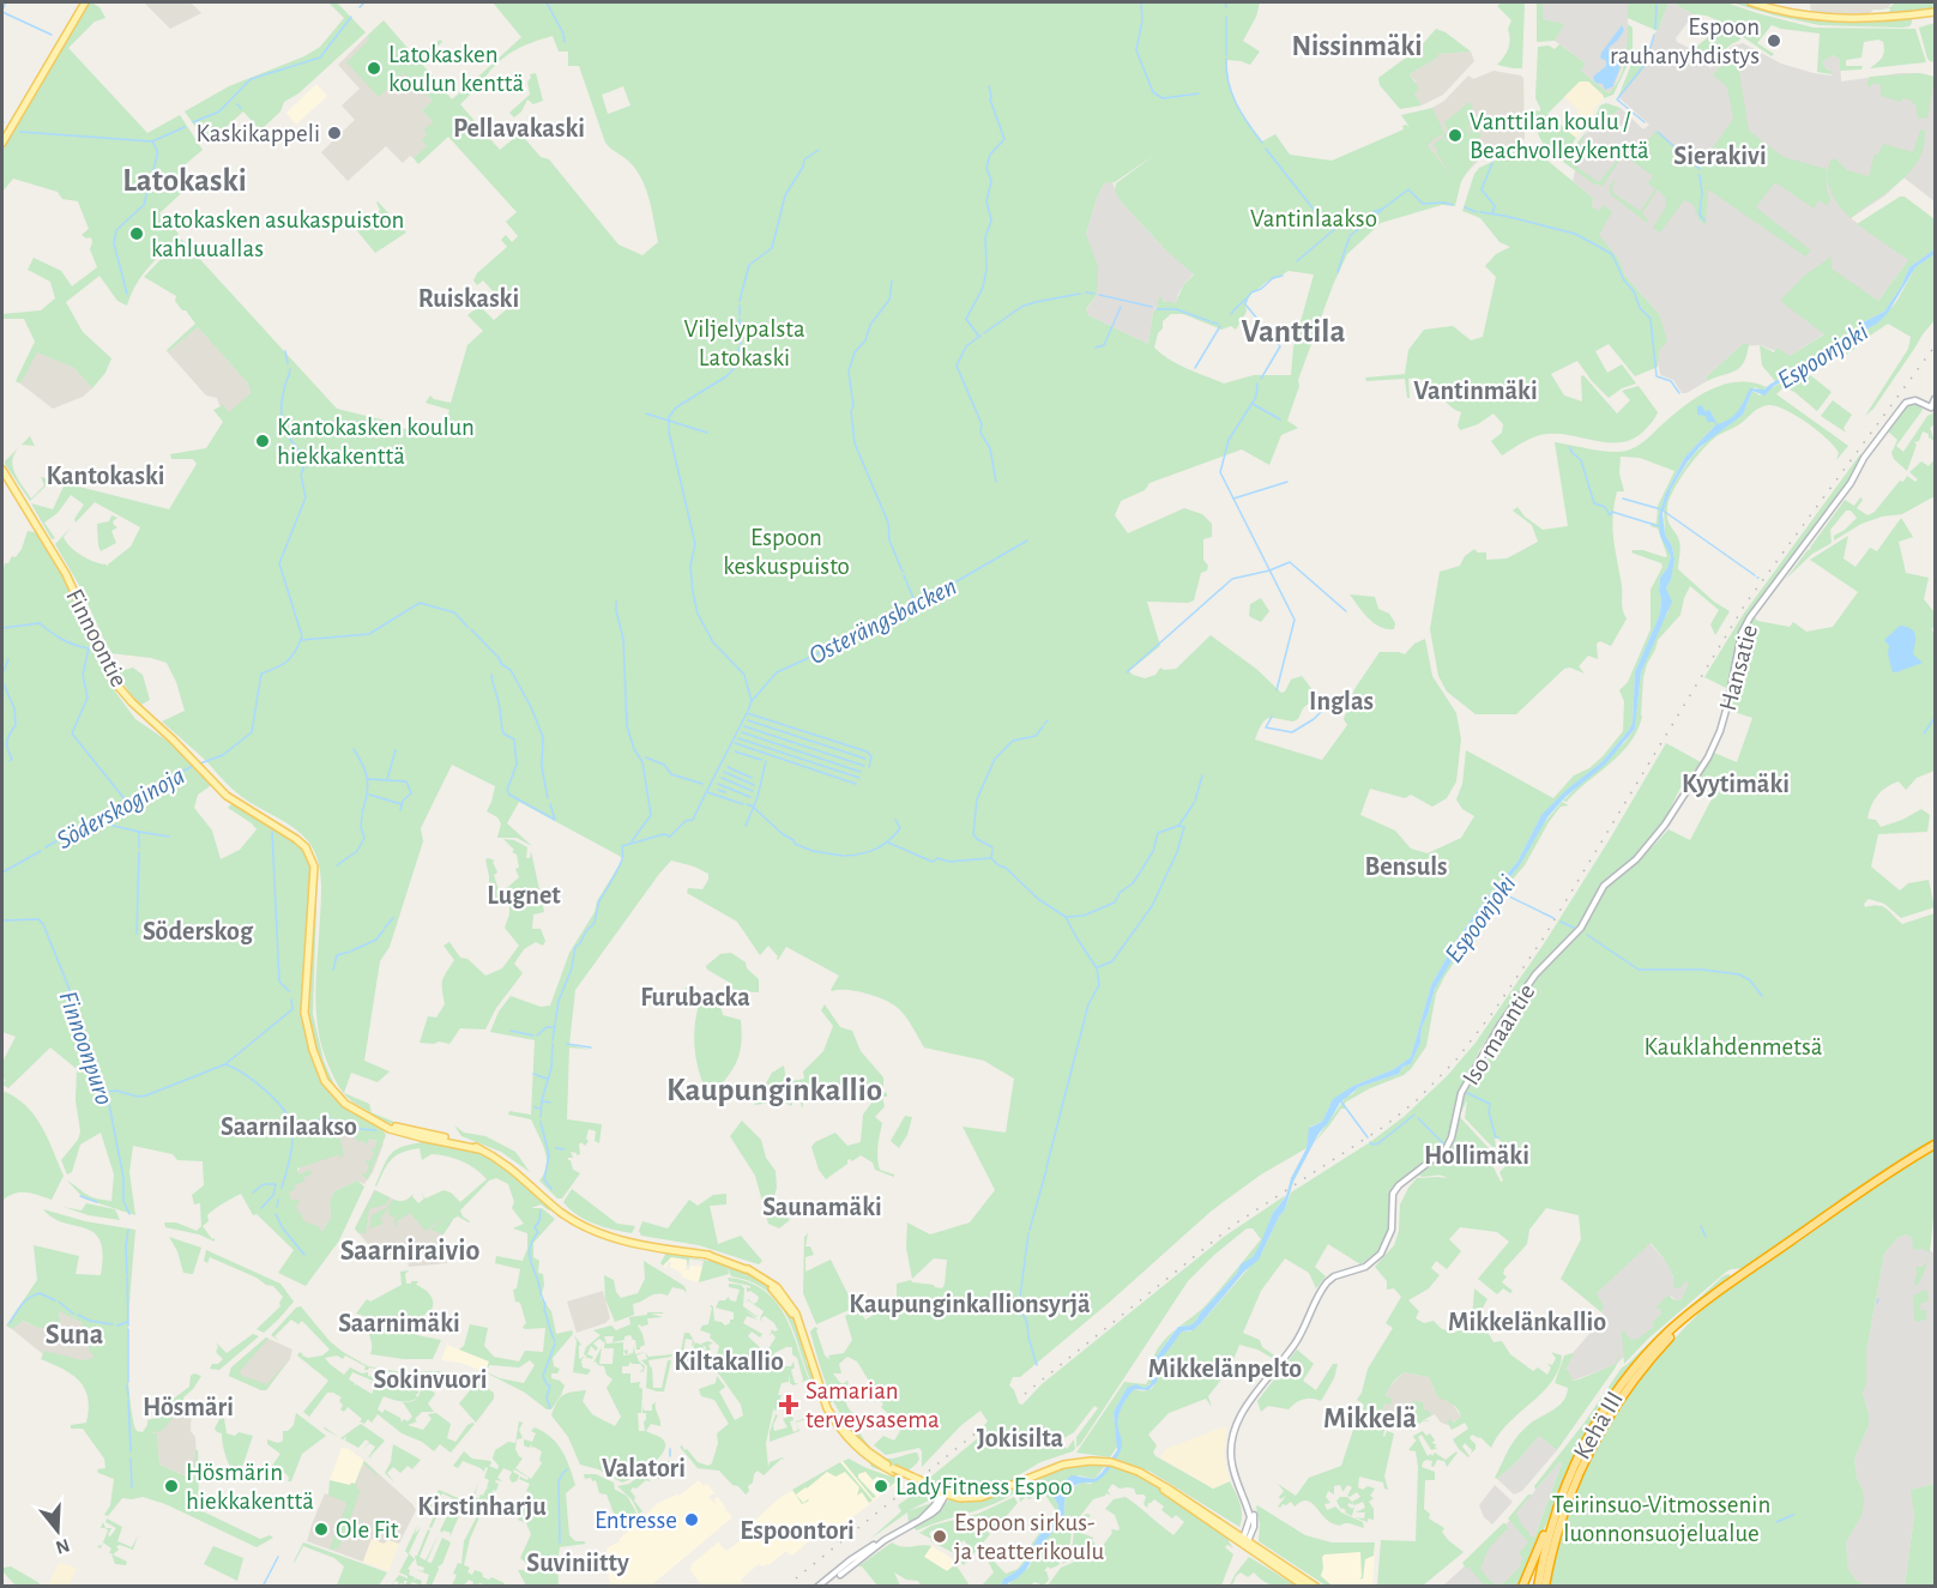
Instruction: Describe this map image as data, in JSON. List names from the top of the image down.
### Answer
{
  "streets": {
    "highway": ["Kehä III"],
    "main road": ["Finnoontie", "Hansatie", "Iso maantie"]
  },
  "crossings": [
    ["Hansatie", "Iso maantie"]
  ],
  "districts": [
    "Nissinmäki",
    "Pellavakaski",
    "Sierakivi",
    "Latokaski",
    "Ruiskaski",
    "Vanttila",
    "Vantinmäki",
    "Kantokaski",
    "Inglas",
    "Kyytimäki",
    "Bensuls",
    "Lugnet",
    "Söderskog",
    "Furubacka",
    "Kaupunginkallio",
    "Saarnilaakso",
    "Hollimäki",
    "Saunamäki",
    "Saarniraivio",
    "Kaupunginkallionsyrjä",
    "Mikkelänkallio",
    "Saarnimäki",
    "Suna",
    "Kiltakallio",
    "Mikkelänpelto",
    "Sokinvuori",
    "Hösmäri",
    "Mikkelä",
    "Jokisilta",
    "Valatori",
    "Kirstinharju",
    "Espoontori",
    "Suviniitty"
  ],
  "water": [
    "Espoonjoki",
    "Osterängsbacken",
    "Söderskoginoja",
    "Finnoonpuro"
  ],
  "parks": [
    "Vantinlaakso",
    "Viljelypalsta Latokaski",
    "Espoon keskuspuisto",
    "Kauklahdenmetsä",
    "Teirinsuo-Vitmossenin luonnonsuojelualue"
  ],
  "places": {
    "other": [
      "Espoon rauhanyhdistys",
      "Latokasken koulun kenttä",
      "Kaskikappeli",
      "Vanttilan koulu / Beachvolleykenttä",
      "Latokasken asukaspuiston kahluuallas",
      "Kantokasken koulun hiekkakenttä",
      "Hösmärin hiekkakenttä",
      "LadyFitness Espoo",
      "Entresse",
      "Ole Fit",
      "Espoon sirkus- ja teatterikoulu"
    ],
    "health": ["Samarian terveysasema"]
  },
  "north": "bottom"
}
